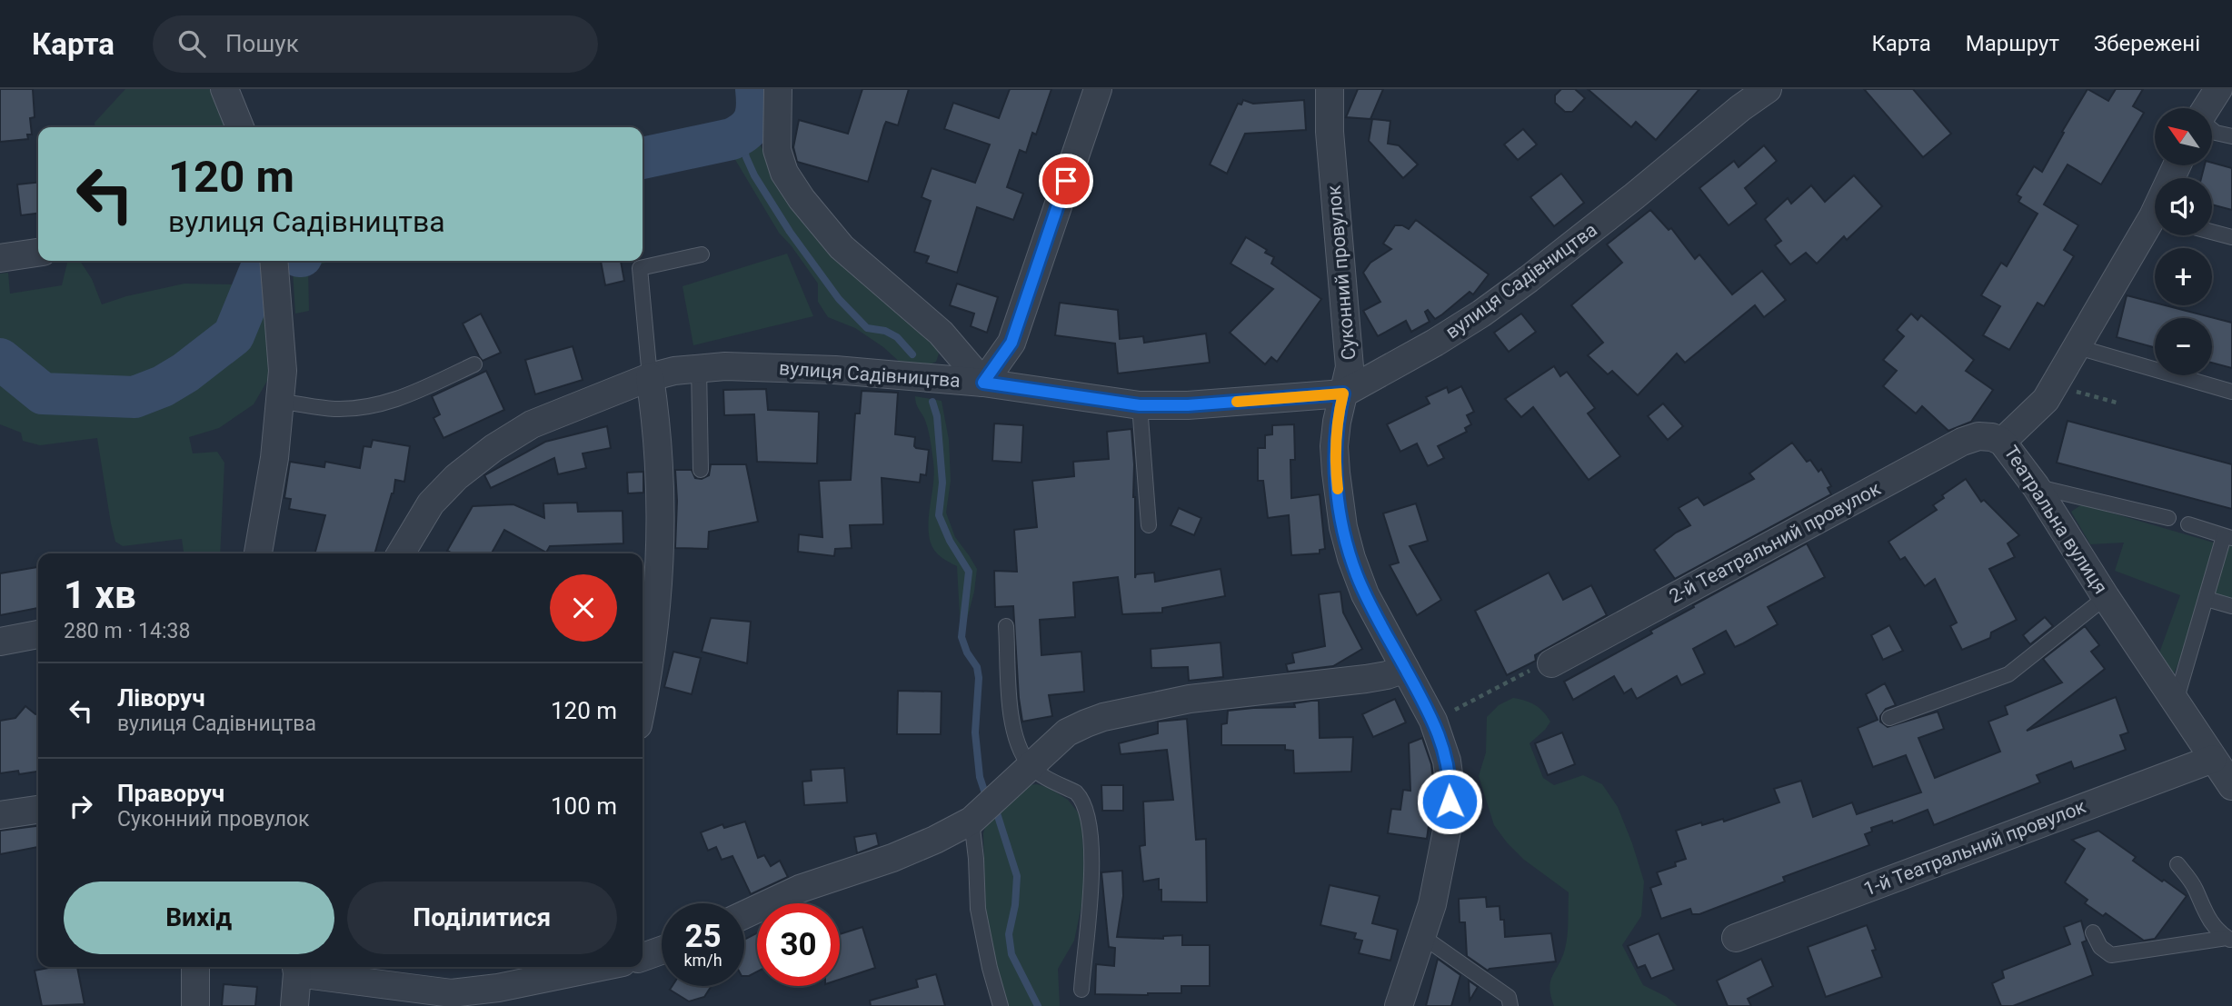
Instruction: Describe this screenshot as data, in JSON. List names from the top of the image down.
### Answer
{
  "streets": {
    "street": [
      "Суконний провулок",
      "вулиця Садівництва",
      "Театральна вулиця",
      "2-й Театральний провулок",
      "1-й Театральний провулок"
    ]
  },
  "crossings": [
    ["Суконний провулок", "вулиця Садівництва"],
    ["Театральна вулиця", "2-й Театральний провулок"],
    ["Театральна вулиця", "1-й Театральний провулок"]
  ],
  "north": "top left",
  "page": {
    "header": "Карта",
    "search": "Пошук",
    "nav": ["Карта", "Маршрут", "Збережені"],
    "map_buttons": ["+", "−"],
    "turn": ["120 m", "вулиця Садівництва"],
    "heading": ["1 хв", "280 m · 14:38"],
    "list": [
      {
        "name": "Ліворуч",
        "note": "вулиця Садівництва",
        "value": "120 m"
      },
      {
        "name": "Праворуч",
        "note": "Суконний провулок",
        "value": "100 m"
      }
    ],
    "buttons": ["Вихід", "Поділитися"],
    "speed": "25 km/h",
    "limit": "30"
  }
}
